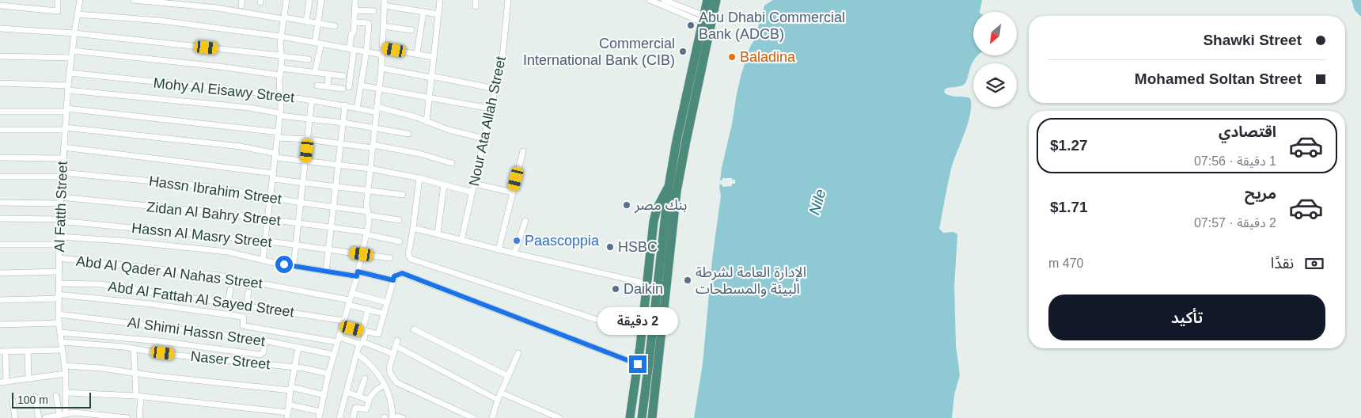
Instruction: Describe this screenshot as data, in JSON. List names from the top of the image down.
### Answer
{
  "streets": {
    "street": [
      "Mohy Al Eisawy Street",
      "Nour Ata Allah Street",
      "Hassn Ibrahim Street",
      "Al Fatth Street",
      "Zidan Al Bahry Street",
      "Hassn Al Masry Street",
      "Abd Al Qader Al Nahas Street",
      "Abd Al Fattah Al Sayed Street",
      "Al Shimi Hassn Street",
      "Naser Street"
    ]
  },
  "crossings": [
    ["Mohy Al Eisawy Street", "Nour Ata Allah Street"],
    ["Mohy Al Eisawy Street", "Al Fatth Street"],
    ["Hassn Ibrahim Street", "Al Fatth Street"],
    ["Al Fatth Street", "Zidan Al Bahry Street"],
    ["Al Fatth Street", "Hassn Al Masry Street"],
    ["Al Fatth Street", "Abd Al Qader Al Nahas Street"],
    ["Al Fatth Street", "Abd Al Fattah Al Sayed Street"],
    ["Al Fatth Street", "Al Shimi Hassn Street"],
    ["Al Fatth Street", "Naser Street"]
  ],
  "water": ["Nile"],
  "places": [
    "Abu Dhabi Commercial Bank (ADCB)",
    "Commercial International Bank (CIB)",
    "Baladina",
    "بنك مصر",
    "Paascoppia",
    "HSBC",
    "الإدارة العامة لشرطة البيئة والمسطحات",
    "Daikin"
  ],
  "scale_bar": "100 m",
  "north": "bottom left",
  "page": {
    "banner": ["Shawki Street", "Mohamed Soltan Street"],
    "list": [
      {
        "name": "اقتصادي",
        "note": "1 دقيقة · 07:56",
        "value": "$1.27"
      },
      {
        "name": "مريح",
        "note": "2 دقيقة · 07:57",
        "value": "$1.71"
      }
    ],
    "pay": ["نقدًا", "470 m"],
    "buttons": "تأكيد",
    "bubble": "2 دقيقة",
    "scale": "100 m"
  }
}
